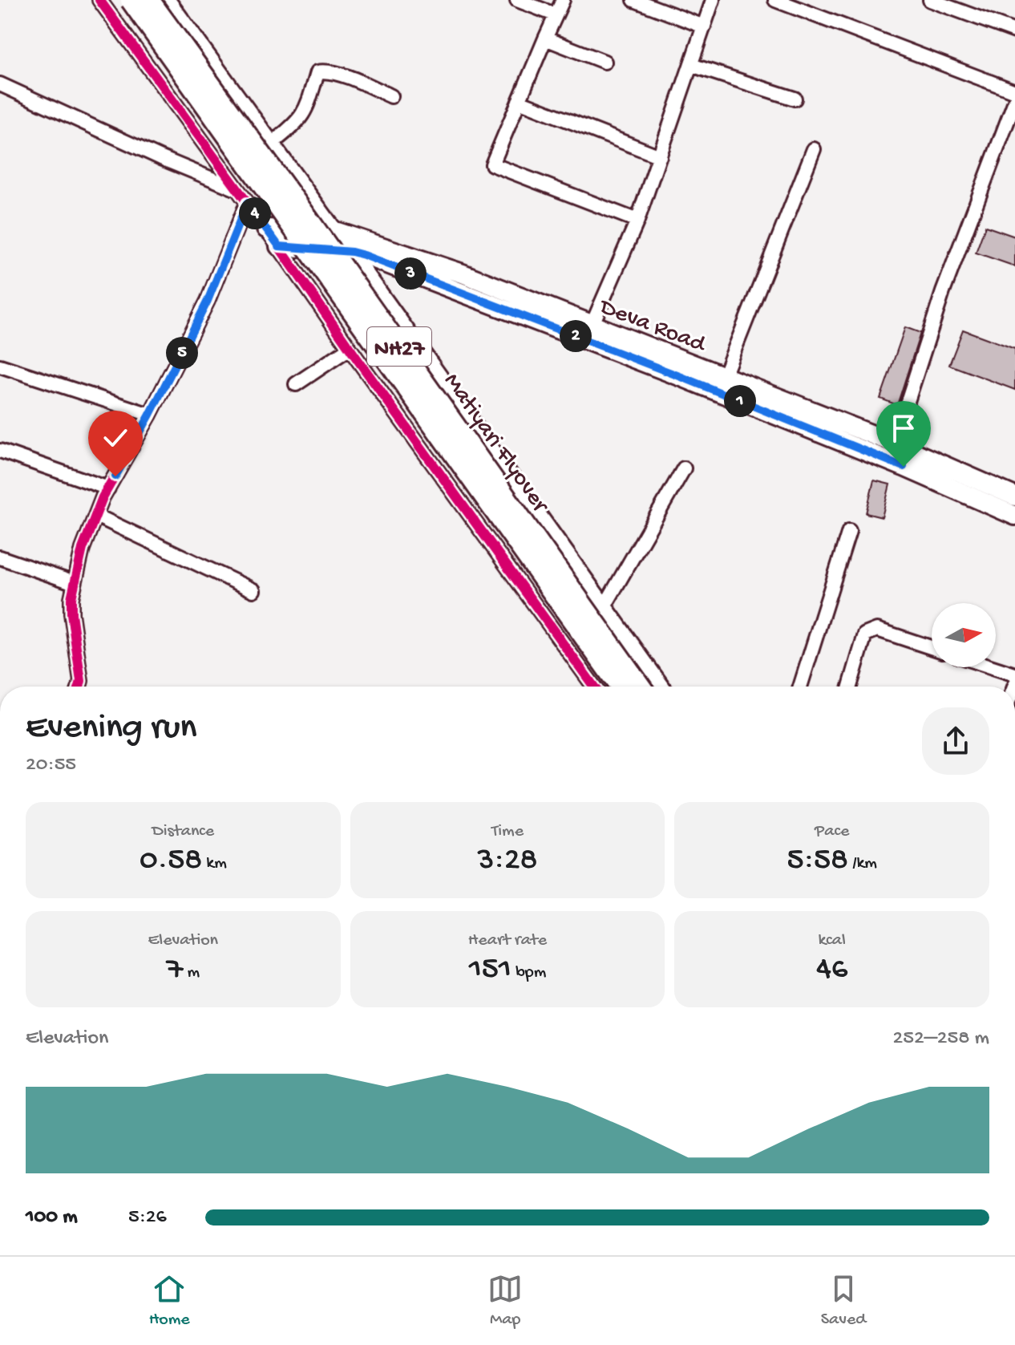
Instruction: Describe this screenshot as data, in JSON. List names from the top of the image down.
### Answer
{
  "streets": {
    "highway": ["NH27", "Matiyari Flyover"],
    "main road": ["Deva Road"]
  },
  "north": "right",
  "page": {
    "pins": [
      "4",
      "3",
      "2",
      "5",
      "1"
    ],
    "heading": ["Evening run", "20:55"],
    "stats": [
      ["Distance", "0.58 km"],
      ["Time", "3:28"],
      ["Pace", "5:58 /km"],
      ["Elevation", "7 m"],
      ["Heart rate", "151 bpm"],
      ["kcal", "46"]
    ],
    "chart": ["Elevation", "252–258 m"],
    "list": [
      {
        "name": "100 m",
        "note": "5:26"
      }
    ],
    "tabs": ["Home", "Map", "Saved"]
  }
}
